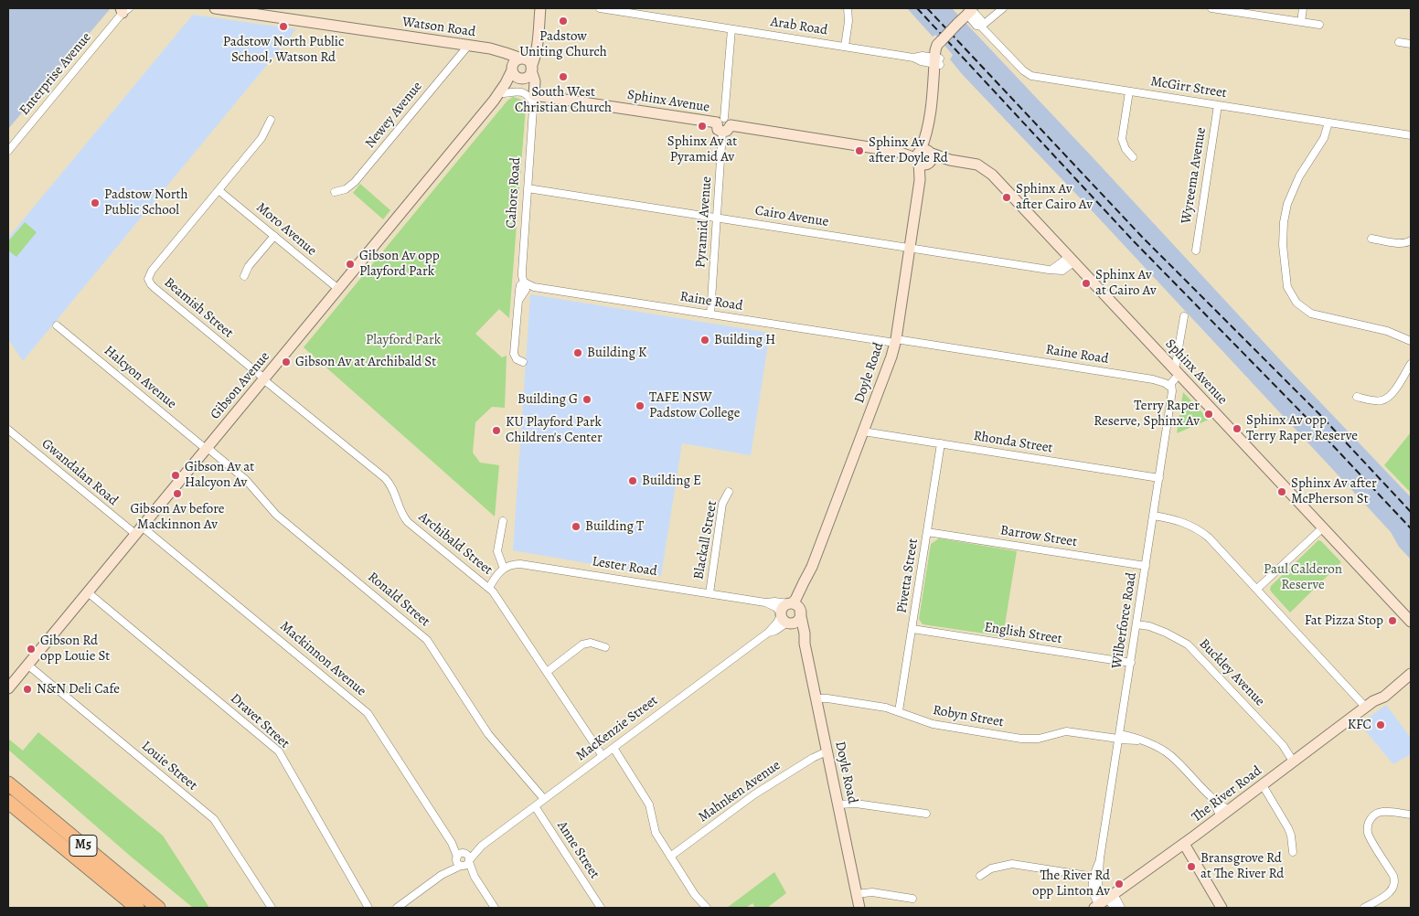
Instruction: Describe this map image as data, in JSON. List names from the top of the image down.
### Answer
{
  "streets": {
    "highway": ["M5"],
    "street": [
      "Arab Road",
      "Watson Road",
      "Enterprise Avenue",
      "McGirr Street",
      "Sphinx Avenue",
      "Newey Avenue",
      "Wyreema Avenue",
      "Cahors Road",
      "Cairo Avenue",
      "Pyramid Avenue",
      "Moro Avenue",
      "Raine Road",
      "Beamish Street",
      "Doyle Road",
      "Halcyon Avenue",
      "Gibson Avenue",
      "Rhonda Street",
      "Gwandalan Road",
      "Barrow Street",
      "Blackall Street",
      "Archibald Street",
      "Lester Road",
      "Pivetta Street",
      "Ronald Street",
      "Wilberforce Road",
      "English Street",
      "Mackinnon Avenue",
      "Buckley Avenue",
      "Robyn Street",
      "Dravet Street",
      "MacKenzie Street",
      "Louie Street",
      "Mahnken Avenue",
      "The River Road",
      "Anne Street"
    ]
  },
  "crossings": [
    ["Arab Road", "Pyramid Avenue"],
    ["Arab Road", "Doyle Road"],
    ["Watson Road", "Newey Avenue"],
    ["Watson Road", "Gibson Avenue"],
    ["McGirr Street", "Wyreema Avenue"],
    ["Sphinx Avenue", "Cahors Road"],
    ["Sphinx Avenue", "Cairo Avenue"],
    ["Sphinx Avenue", "Pyramid Avenue"],
    ["Sphinx Avenue", "Doyle Road"],
    ["Sphinx Avenue", "Wilberforce Road"],
    ["Cahors Road", "Cairo Avenue"],
    ["Cahors Road", "Raine Road"],
    ["Cahors Road", "Gibson Avenue"],
    ["Cairo Avenue", "Pyramid Avenue"],
    ["Cairo Avenue", "Doyle Road"],
    ["Pyramid Avenue", "Raine Road"],
    ["Moro Avenue", "Beamish Street"],
    ["Moro Avenue", "Gibson Avenue"],
    ["Raine Road", "Doyle Road"],
    ["Raine Road", "Wilberforce Road"],
    ["Beamish Street", "Gibson Avenue"],
    ["Beamish Street", "Archibald Street"],
    ["Doyle Road", "Rhonda Street"],
    ["Doyle Road", "Lester Road"],
    ["Doyle Road", "Robyn Street"],
    ["Doyle Road", "MacKenzie Street"],
    ["Doyle Road", "Mahnken Avenue"],
    ["Halcyon Avenue", "Gibson Avenue"],
    ["Halcyon Avenue", "Ronald Street"],
    ["Gibson Avenue", "Gwandalan Road"],
    ["Gibson Avenue", "Archibald Street"],
    ["Gibson Avenue", "Ronald Street"],
    ["Gibson Avenue", "Mackinnon Avenue"],
    ["Gibson Avenue", "Dravet Street"],
    ["Gibson Avenue", "Louie Street"],
    ["Rhonda Street", "Pivetta Street"],
    ["Rhonda Street", "Wilberforce Road"],
    ["Gwandalan Road", "Mackinnon Avenue"],
    ["Barrow Street", "Pivetta Street"],
    ["Barrow Street", "Wilberforce Road"],
    ["Blackall Street", "Lester Road"],
    ["Archibald Street", "MacKenzie Street"],
    ["Lester Road", "MacKenzie Street"],
    ["Pivetta Street", "English Street"],
    ["Pivetta Street", "Robyn Street"],
    ["Ronald Street", "MacKenzie Street"],
    ["Wilberforce Road", "English Street"],
    ["Wilberforce Road", "Buckley Avenue"],
    ["Wilberforce Road", "Robyn Street"],
    ["Wilberforce Road", "The River Road"],
    ["Mackinnon Avenue", "MacKenzie Street"],
    ["Buckley Avenue", "The River Road"],
    ["MacKenzie Street", "Anne Street"]
  ],
  "parks": ["Playford Park", "Paul Calderon Reserve"],
  "places": [
    "Padstow Uniting Church",
    "Padstow North Public School, Watson Rd",
    "South West Christian Church",
    "Sphinx Av at Pyramid Av",
    "Sphinx Av after Doyle Rd",
    "Sphinx Av after Cairo Av",
    "Padstow North Public School",
    "Gibson Av opp Playford Park",
    "Sphinx Av at Cairo Av",
    "Building H",
    "Building K",
    "Gibson Av at Archibald St",
    "Building G",
    "TAFE NSW Padstow College",
    "Terry Raper Reserve, Sphinx Av",
    "Sphinx Av opp Terry Raper Reserve",
    "KU Playford Park Children's Center",
    "Gibson Av at Halcyon Av",
    "Building E",
    "Sphinx Av after McPherson St",
    "Gibson Av before Mackinnon Av",
    "Building T",
    "Fat Pizza Stop",
    "Gibson Rd opp Louie St",
    "N&N Deli Cafe",
    "KFC",
    "Bransgrove Rd at The River Rd",
    "The River Rd opp Linton Av"
  ]
}
